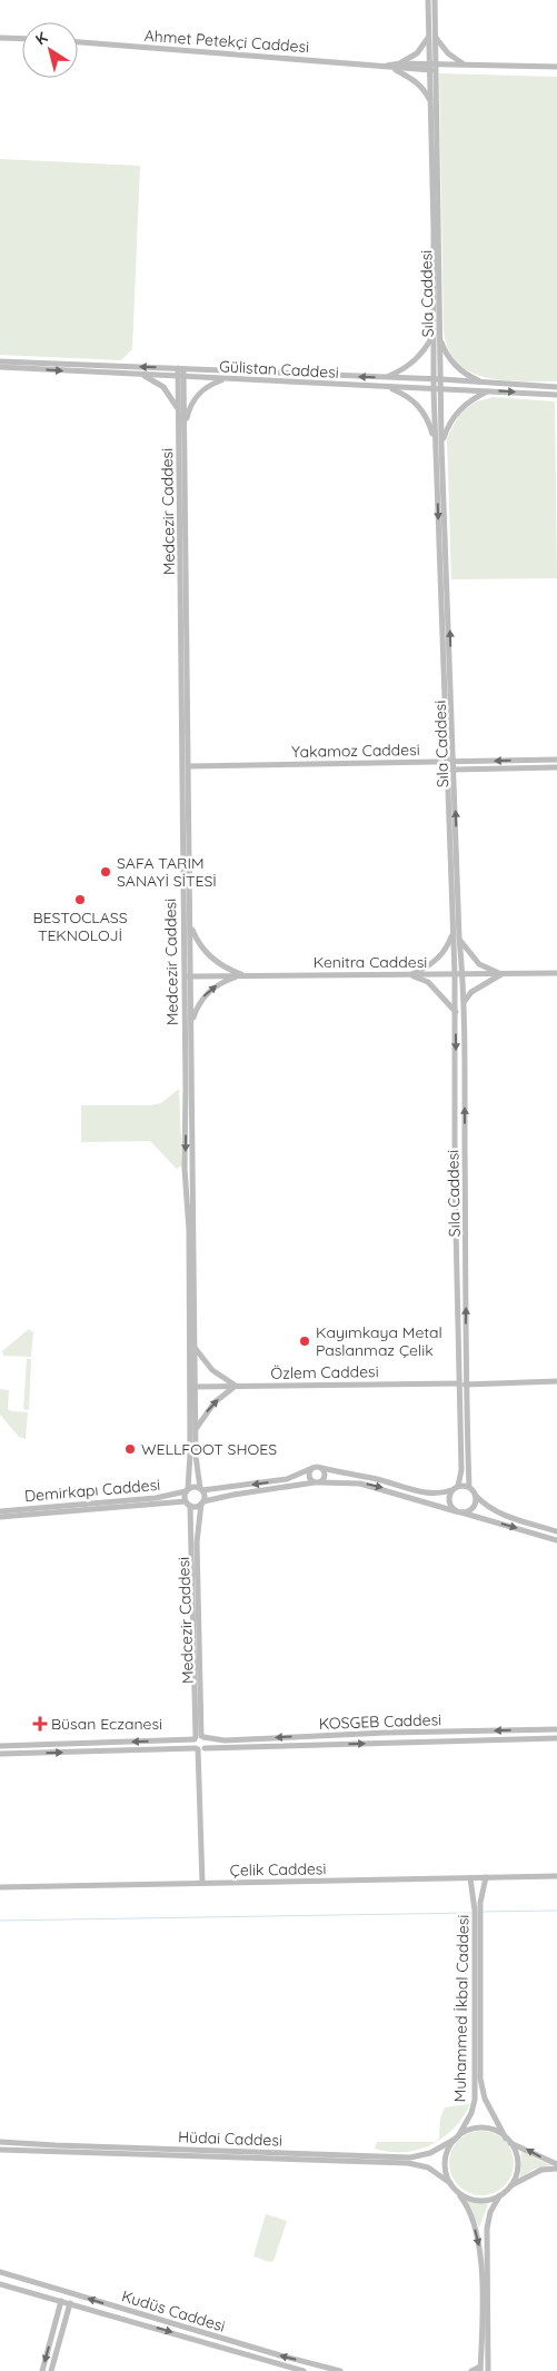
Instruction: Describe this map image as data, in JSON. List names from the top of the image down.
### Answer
{
  "streets": {
    "street": [
      "Ahmet Petekçi Caddesi",
      "Sıla Caddesi",
      "Gülistan Caddesi",
      "Medcezir Caddesi",
      "Yakamoz Caddesi",
      "Kenitra Caddesi",
      "Özlem Caddesi",
      "Demirkapı Caddesi",
      "KOSGEB Caddesi",
      "Çelik Caddesi",
      "Muhammed İkbal Caddesi",
      "Hüdai Caddesi",
      "Kudüs Caddesi"
    ]
  },
  "crossings": [
    ["Ahmet Petekçi Caddesi", "Sıla Caddesi"],
    ["Sıla Caddesi", "Gülistan Caddesi"],
    ["Sıla Caddesi", "Yakamoz Caddesi"],
    ["Sıla Caddesi", "Kenitra Caddesi"],
    ["Sıla Caddesi", "Özlem Caddesi"],
    ["Gülistan Caddesi", "Medcezir Caddesi"],
    ["Medcezir Caddesi", "Yakamoz Caddesi"],
    ["Medcezir Caddesi", "Kenitra Caddesi"],
    ["Medcezir Caddesi", "Özlem Caddesi"],
    ["Medcezir Caddesi", "Demirkapı Caddesi"],
    ["Medcezir Caddesi", "KOSGEB Caddesi"],
    ["Çelik Caddesi", "Muhammed İkbal Caddesi"],
    ["Muhammed İkbal Caddesi", "Hüdai Caddesi"]
  ],
  "places": {
    "other": [
      "SAFA TARIM SANAYİ SİTESİ",
      "BESTOCLASS TEKNOLOJİ",
      "Kayımkaya Metal Paslanmaz Çelik",
      "WELLFOOT SHOES"
    ],
    "health": ["Büsan Eczanesi"]
  },
  "north": "top left"
}
